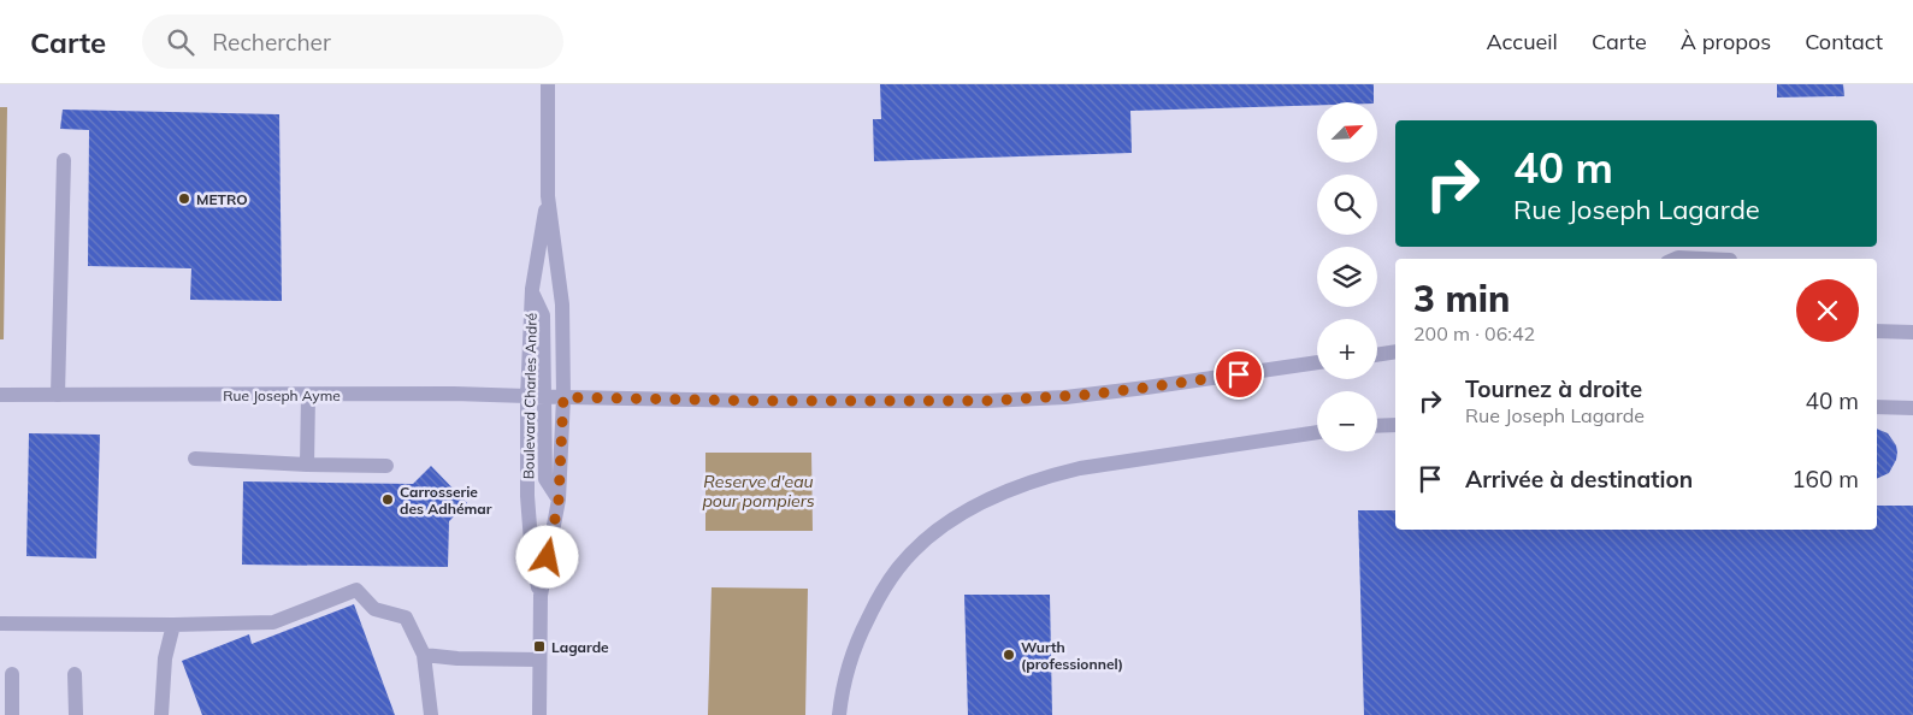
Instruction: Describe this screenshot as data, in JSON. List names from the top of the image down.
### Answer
{
  "streets": {
    "street": ["Rue Joseph Ayme", "Boulevard Charles André"]
  },
  "crossings": [
    ["Rue Joseph Ayme", "Boulevard Charles André"]
  ],
  "water": ["Reserve d'eau pour pompiers"],
  "places": {
    "other": ["METRO", "Carrosserie des Adhémar", "Wurth (professionnel)"],
    "transit": ["Lagarde"]
  },
  "north": "top right",
  "page": {
    "header": "Carte",
    "search": "Rechercher",
    "nav": [
      "Accueil",
      "Carte",
      "À propos",
      "Contact"
    ],
    "map_buttons": ["+", "−"],
    "turn": ["40 m", "Rue Joseph Lagarde"],
    "heading": ["3 min", "200 m · 06:42"],
    "list": [
      {
        "name": "Tournez à droite",
        "note": "Rue Joseph Lagarde",
        "value": "40 m"
      },
      {
        "name": "Arrivée à destination",
        "value": "160 m"
      }
    ]
  }
}
